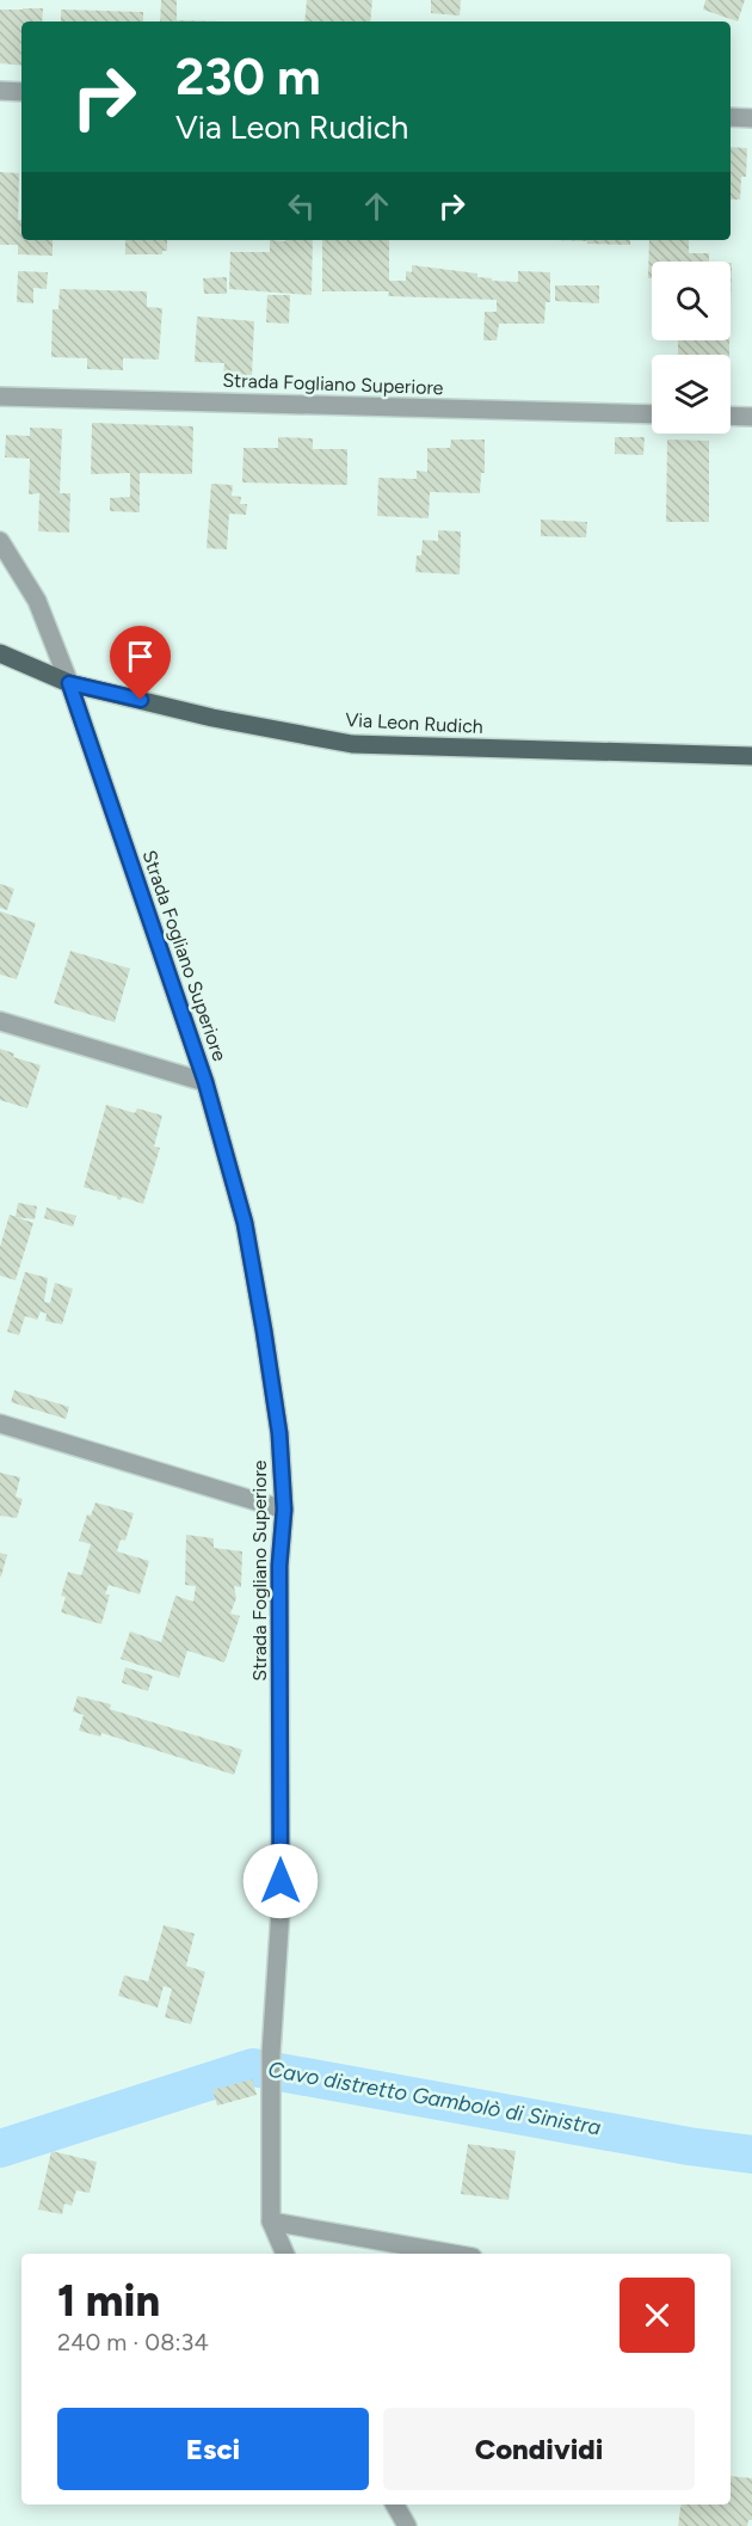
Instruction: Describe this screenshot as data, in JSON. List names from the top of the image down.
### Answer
{
  "streets": {
    "main road": ["Via Leon Rudich"],
    "street": ["Strada Fogliano Superiore"]
  },
  "crossings": [
    ["Strada Fogliano Superiore", "Via Leon Rudich"]
  ],
  "water": ["Cavo distretto Gambolò di Sinistra"],
  "page": {
    "turn": ["230 m", "Via Leon Rudich"],
    "heading": ["1 min", "240 m · 08:34"],
    "buttons": ["Esci", "Condividi"]
  }
}
